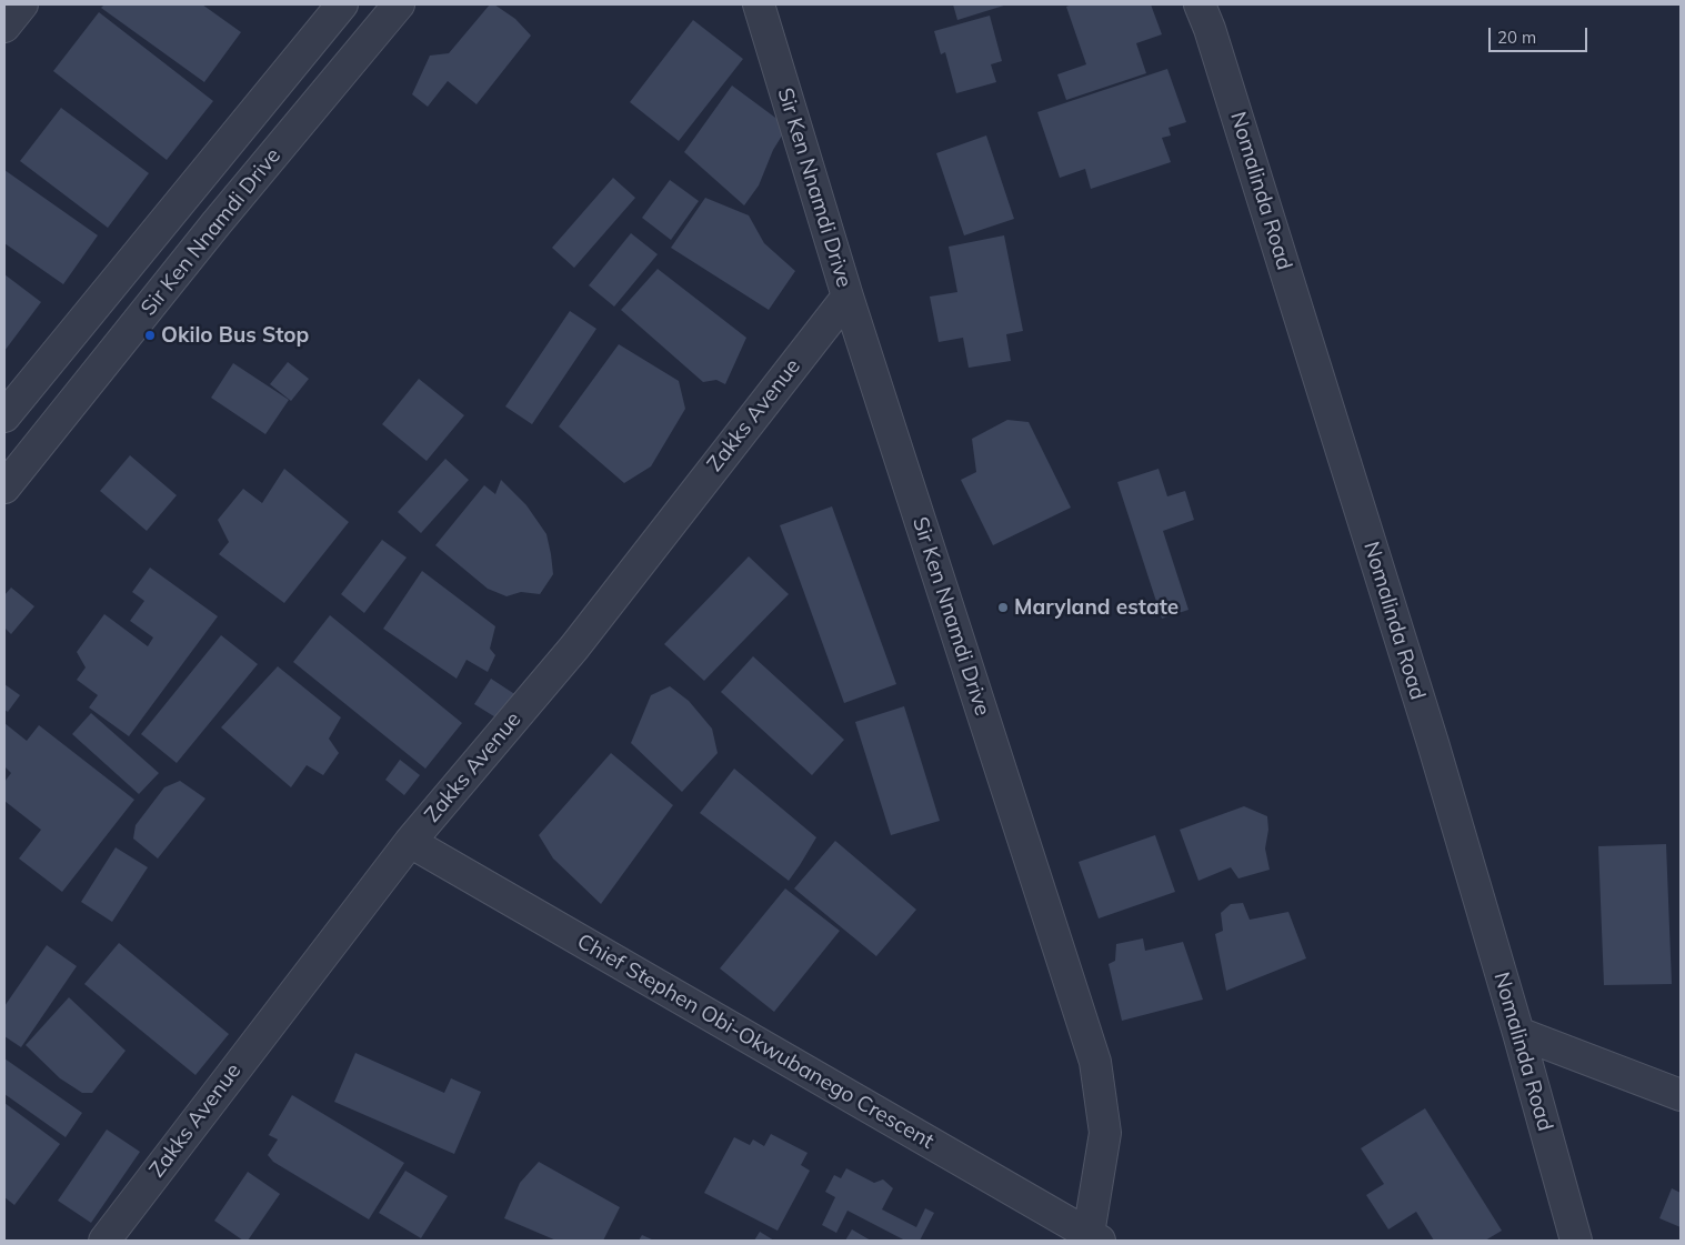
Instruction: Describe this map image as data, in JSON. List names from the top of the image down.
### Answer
{
  "streets": {
    "street": [
      "Sir Ken Nnamdi Drive",
      "Nomalinda Road",
      "Zakks Avenue",
      "Chief Stephen Obi-Okwubanego Crescent"
    ]
  },
  "crossings": [
    ["Sir Ken Nnamdi Drive", "Zakks Avenue"],
    ["Sir Ken Nnamdi Drive", "Chief Stephen Obi-Okwubanego Crescent"],
    ["Zakks Avenue", "Chief Stephen Obi-Okwubanego Crescent"]
  ],
  "places": ["Okilo Bus Stop", "Maryland estate"],
  "scale_bar": "20 m"
}
